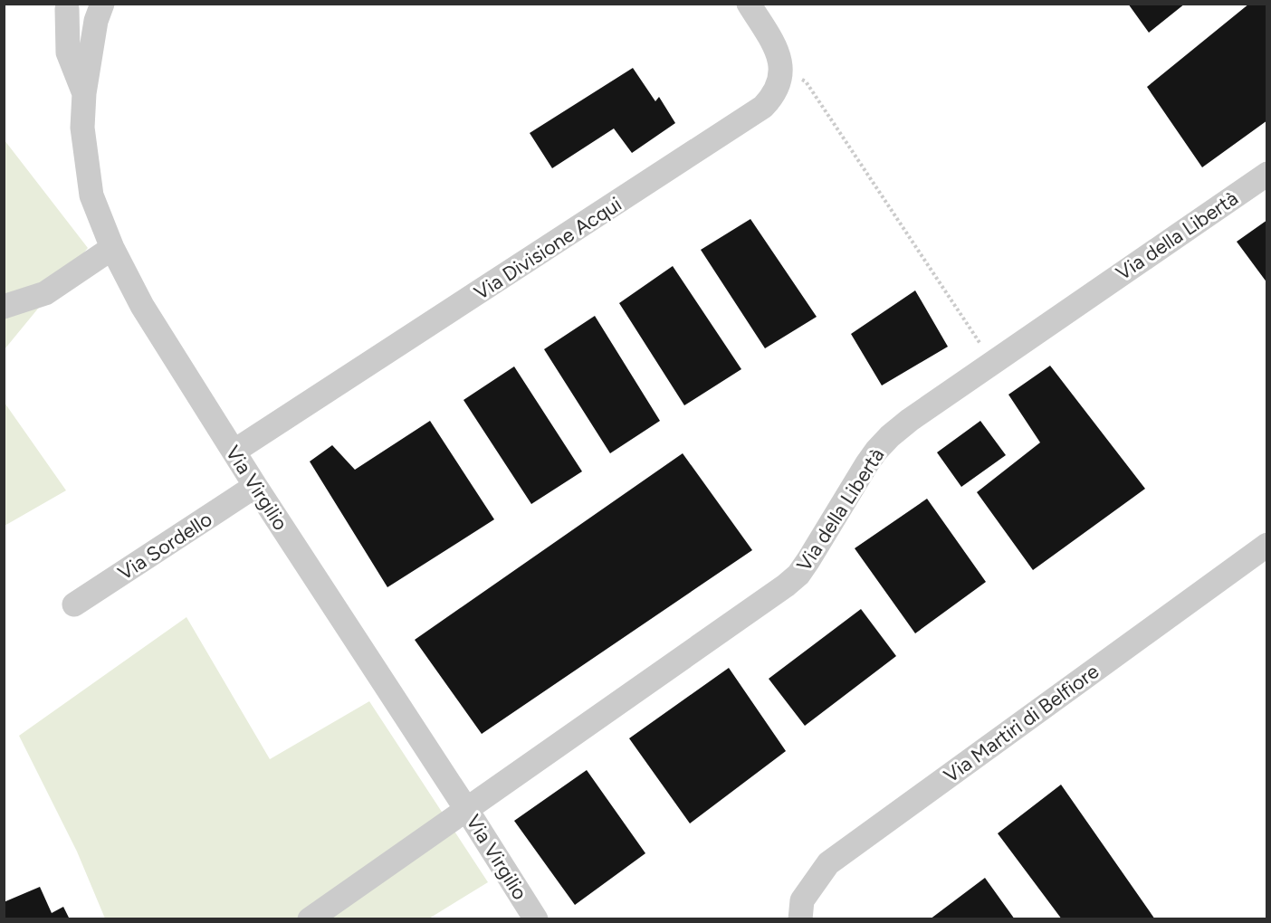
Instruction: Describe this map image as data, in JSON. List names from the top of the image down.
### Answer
{
  "streets": {
    "street": [
      "Via della Libertà",
      "Via Divisione Acqui",
      "Via Virgilio",
      "Via Sordello",
      "Via Martiri di Belfiore"
    ]
  },
  "crossings": [
    ["Via della Libertà", "Via Virgilio"],
    ["Via Divisione Acqui", "Via Virgilio"],
    ["Via Virgilio", "Via Sordello"]
  ]
}
